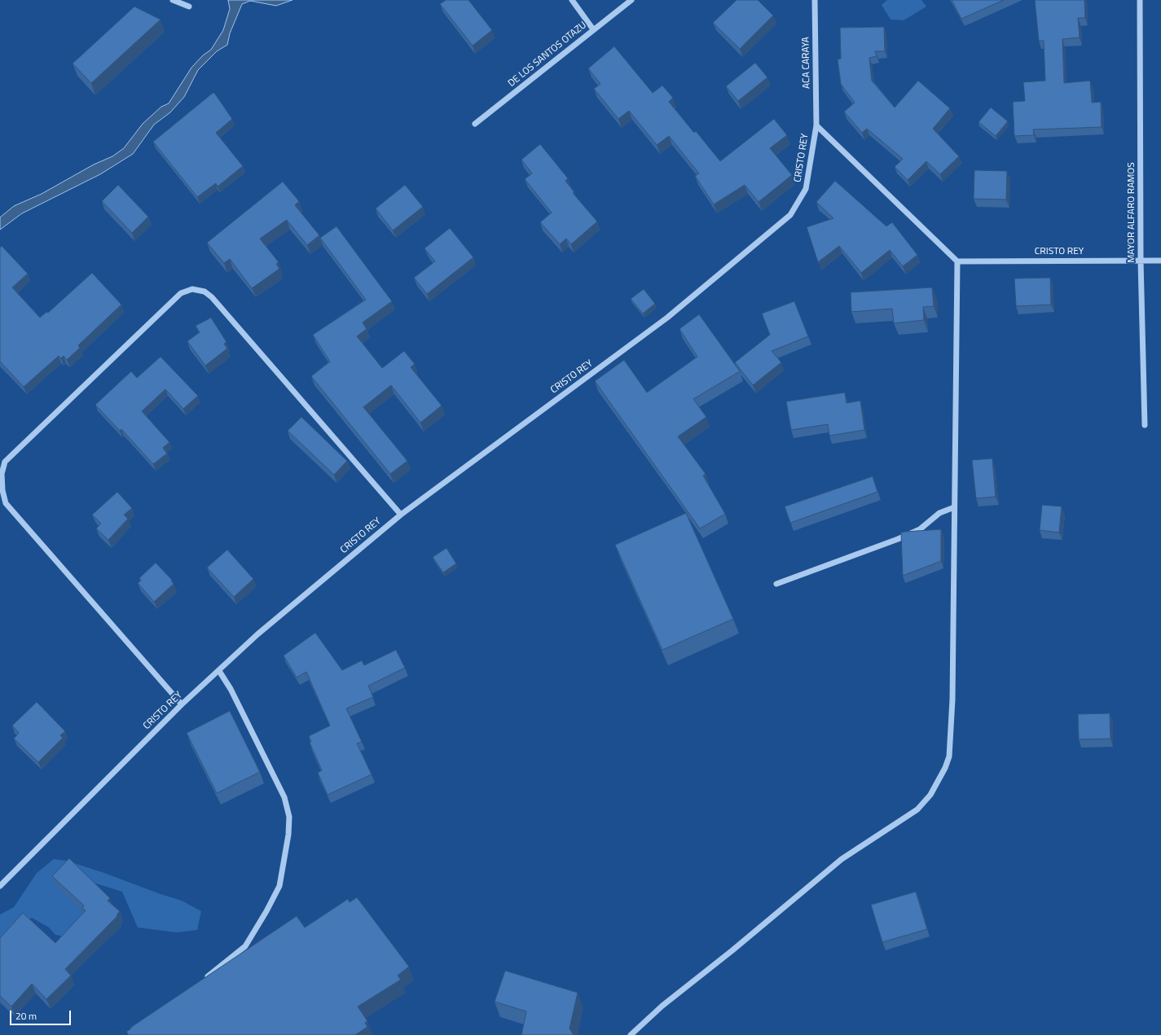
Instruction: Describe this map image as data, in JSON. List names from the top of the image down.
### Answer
{
  "streets": {
    "street": [
      "DE LOS SANTOS OTAZU",
      "ACA CARAYA",
      "CRISTO REY",
      "MAYOR ALFARO RAMOS"
    ]
  },
  "crossings": [
    ["ACA CARAYA", "CRISTO REY"],
    ["CRISTO REY", "MAYOR ALFARO RAMOS"]
  ],
  "scale_bar": "20 m"
}
